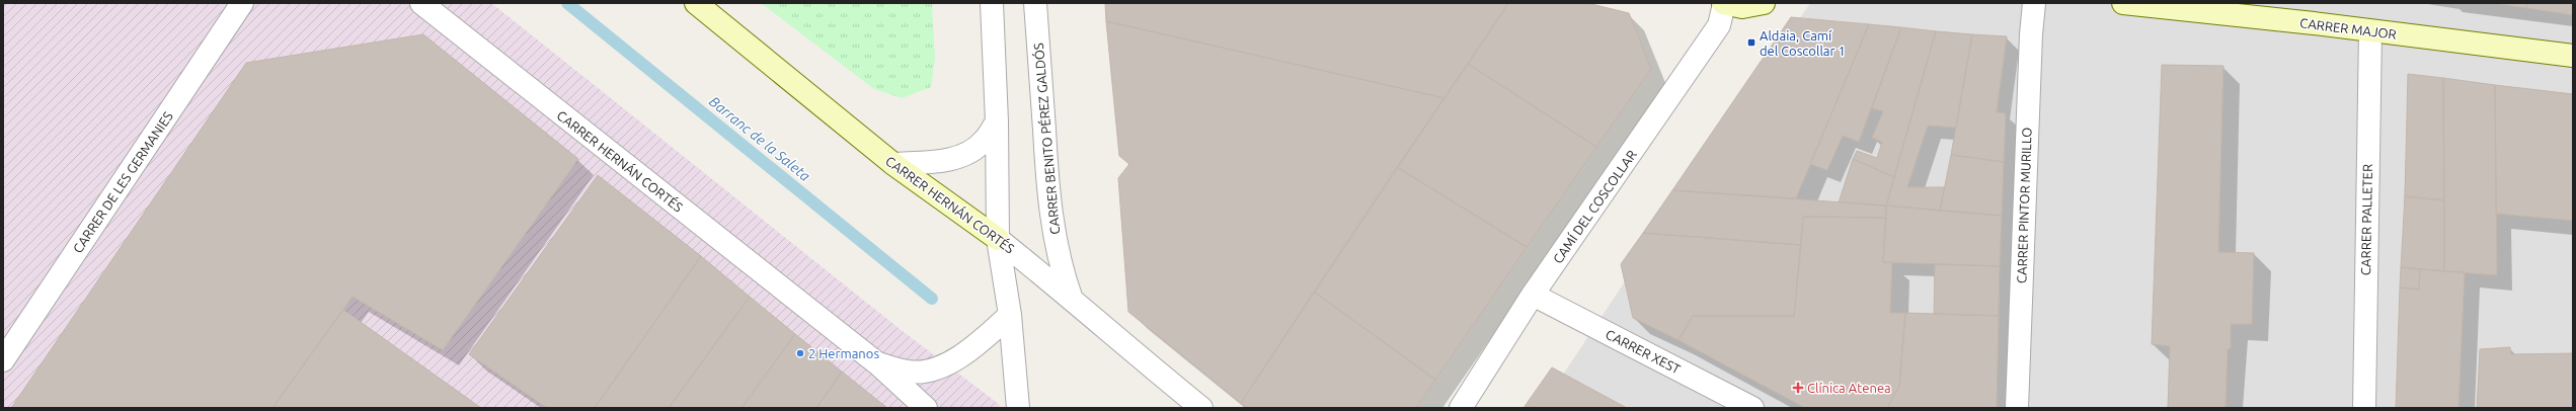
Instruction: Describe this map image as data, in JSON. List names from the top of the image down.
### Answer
{
  "streets": {
    "street": [
      "CARRER MAJOR",
      "CARRER BENITO PÉREZ GALDÓS",
      "CARRER HERNÁN CORTÉS",
      "CARRER DE LES GERMANIES",
      "CARRER PINTOR MURILLO",
      "CAMÍ DEL COSCOLLAR",
      "CARRER PALLETER",
      "CARRER XEST"
    ]
  },
  "crossings": [
    ["CARRER MAJOR", "CARRER PALLETER"],
    ["CARRER BENITO PÉREZ GALDÓS", "CARRER HERNÁN CORTÉS"],
    ["CAMÍ DEL COSCOLLAR", "CARRER XEST"]
  ],
  "water": ["Barranc de la Saleta"],
  "places": {
    "transit": ["Aldaia, Camí del Coscollar 1"],
    "other": ["2 Hermanos"],
    "health": ["Clínica Atenea"]
  }
}
